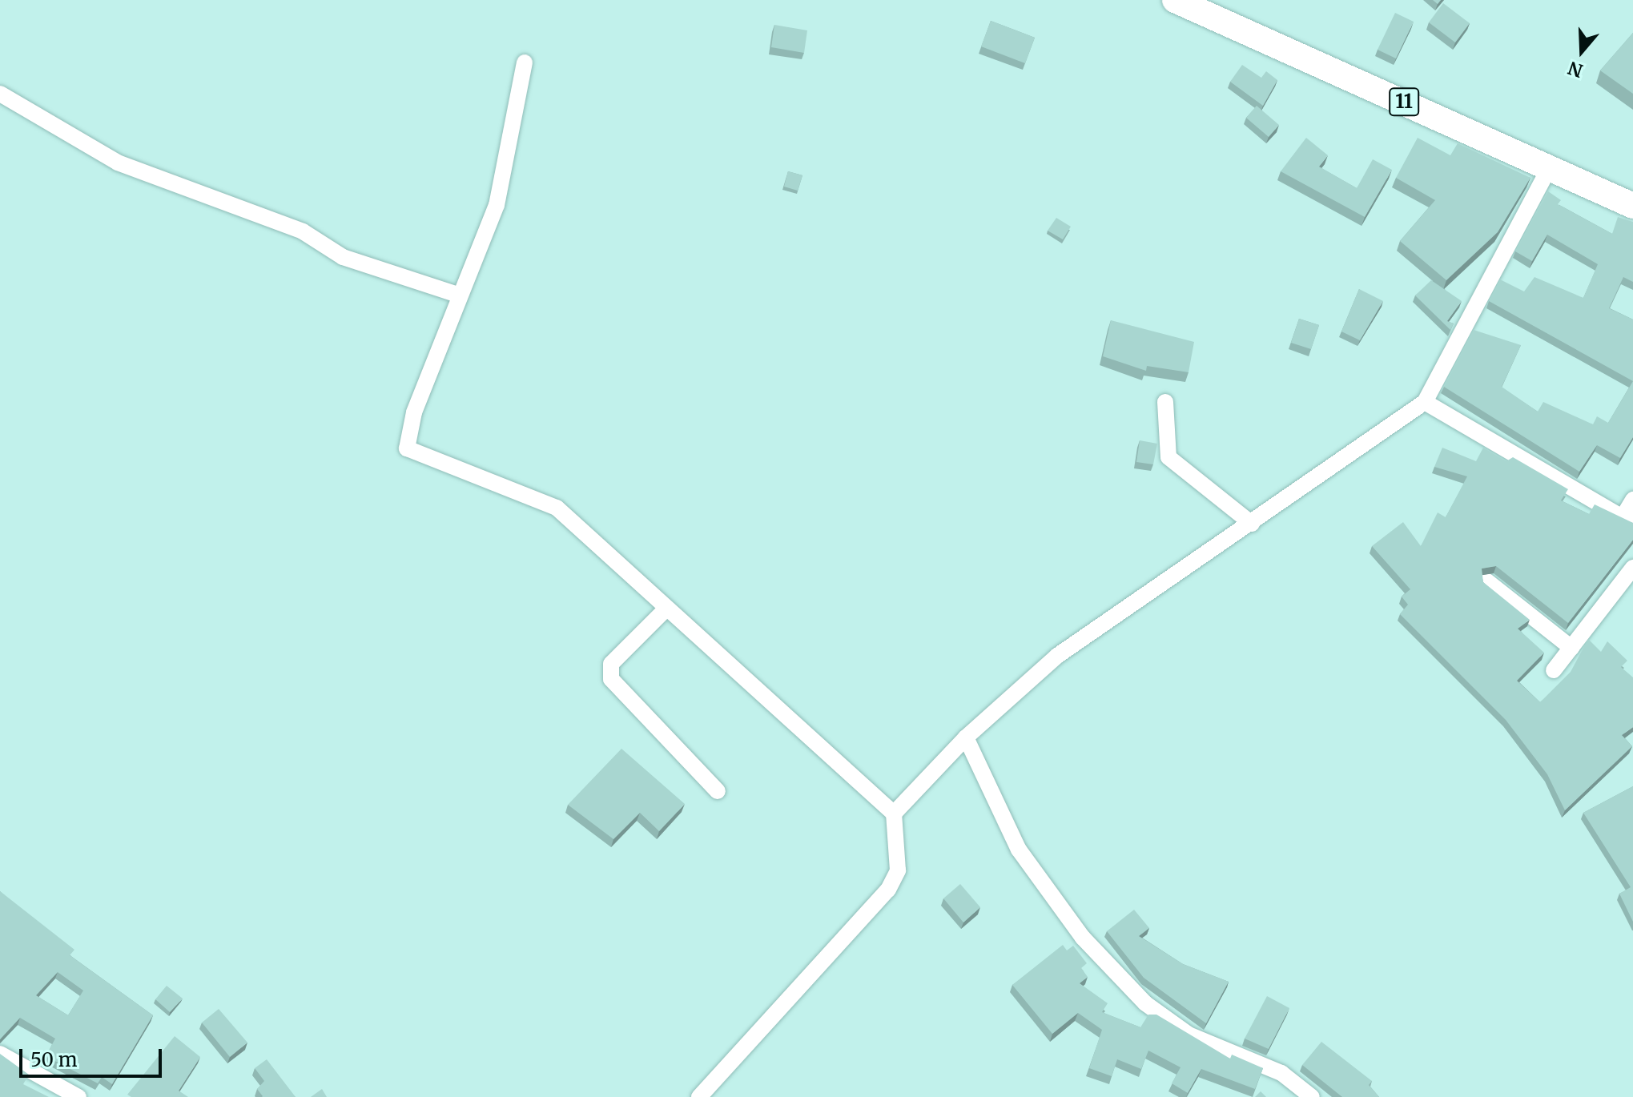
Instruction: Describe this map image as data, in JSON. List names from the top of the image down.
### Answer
{
  "streets": {
    "highway": ["11"]
  },
  "scale_bar": "50 m",
  "north": "bottom"
}
